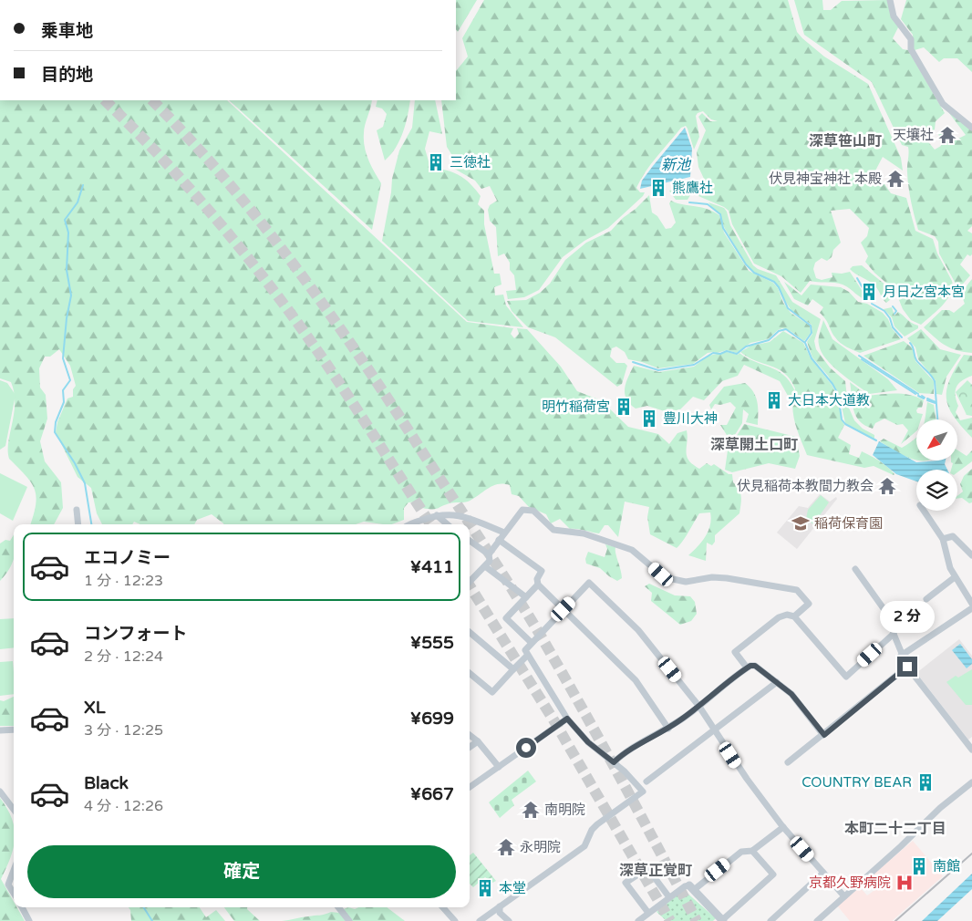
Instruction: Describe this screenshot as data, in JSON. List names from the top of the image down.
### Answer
{
  "districts": [
    "深草笹山町",
    "深草開土口町",
    "本町二十二丁目",
    "深草正覚町"
  ],
  "water": ["新池"],
  "places": {
    "temple": [
      "天壤社",
      "伏見神宝神社 本殿",
      "伏見稲荷本教間力教会",
      "南明院",
      "永明院"
    ],
    "building": [
      "三徳社",
      "熊鷹社",
      "月日之宮本宮",
      "大日本大道教",
      "明竹稲荷宮",
      "豊川大神",
      "COUNTRY BEAR",
      "南館",
      "本堂"
    ],
    "school or university": ["稲荷保育園"],
    "hospital": ["京都久野病院"]
  },
  "north": "bottom left",
  "page": {
    "banner": ["乗車地", "目的地"],
    "list": [
      {
        "name": "エコノミー",
        "note": "1 分 · 12:23",
        "value": "¥411"
      },
      {
        "name": "コンフォート",
        "note": "2 分 · 12:24",
        "value": "¥555"
      },
      {
        "name": "XL",
        "note": "3 分 · 12:25",
        "value": "¥699"
      },
      {
        "name": "Black",
        "note": "4 分 · 12:26",
        "value": "¥667"
      }
    ],
    "bubble": "2 分",
    "buttons": "確定"
  }
}
